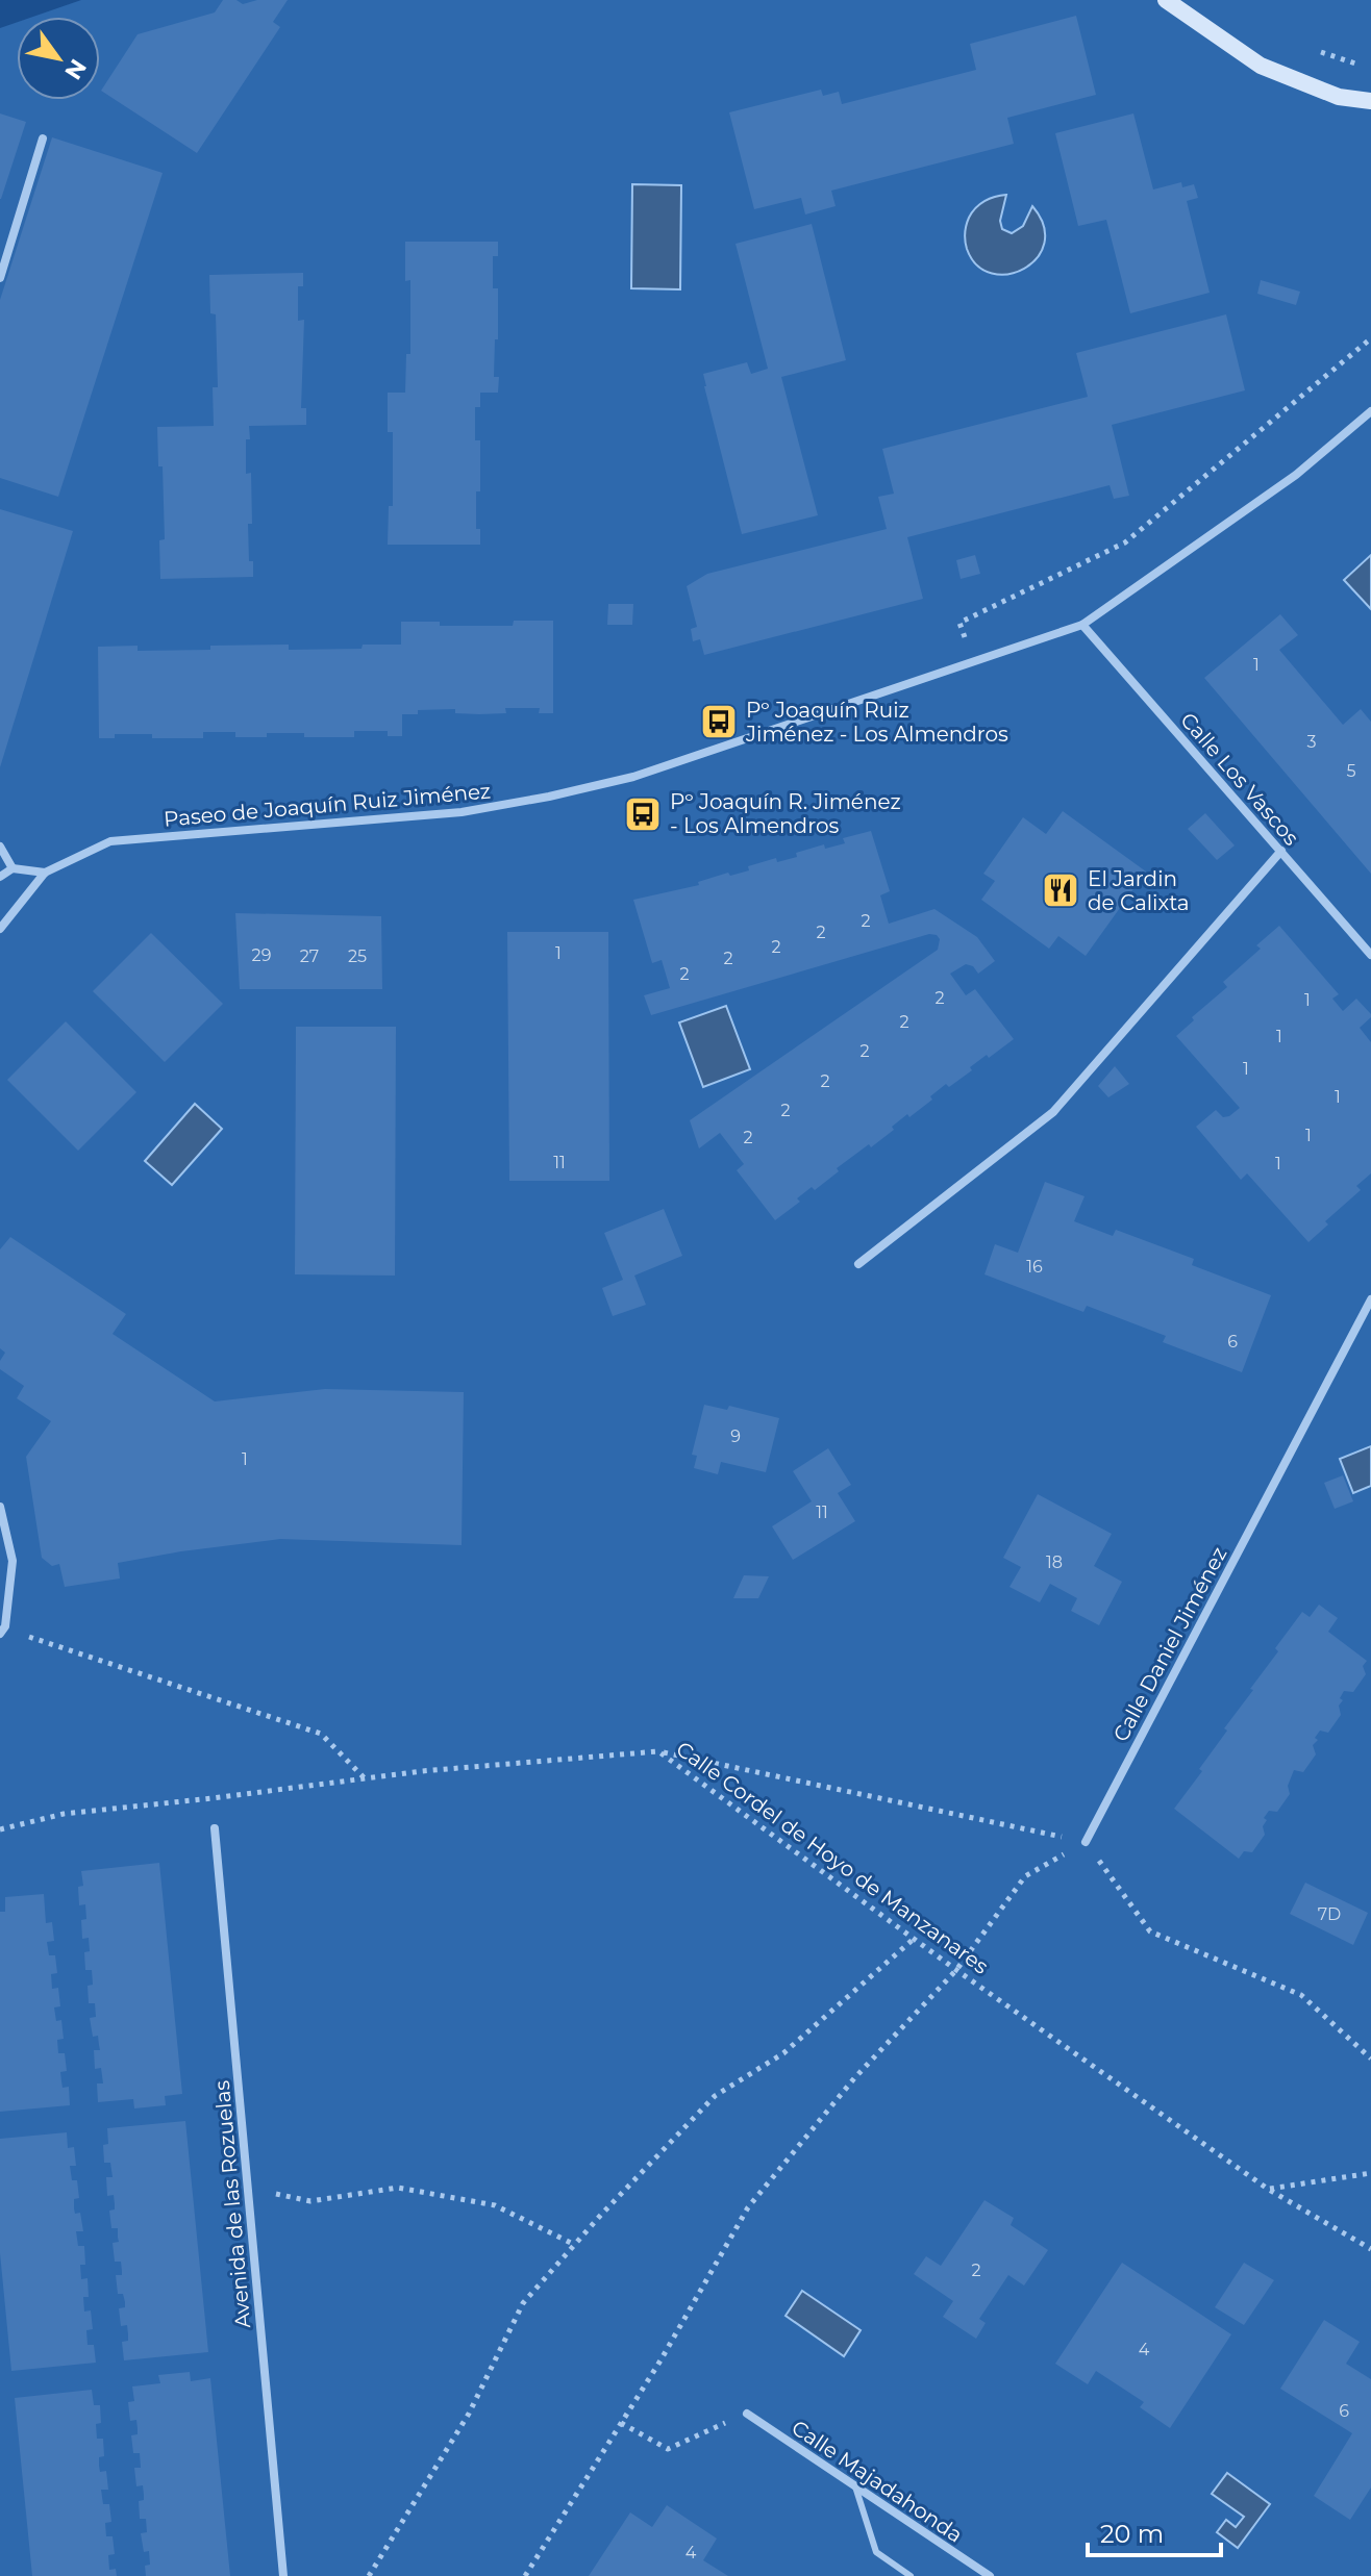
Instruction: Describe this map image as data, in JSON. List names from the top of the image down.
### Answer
{
  "streets": {
    "street": [
      "Calle Los Vascos",
      "Paseo de Joaquín Ruiz Jiménez",
      "Calle Daniel Jiménez",
      "Avenida de las Rozuelas",
      "Calle Majadahonda"
    ],
    "path": ["Calle Cordel de Hoyo de Manzanares"]
  },
  "crossings": [
    ["Calle Los Vascos", "Paseo de Joaquín Ruiz Jiménez"]
  ],
  "places": {
    "bus stop": ["Pº Joaquín Ruiz Jiménez - Los Almendros", "Pº Joaquín R. Jiménez - Los Almendros"],
    "restaurant": ["El Jardin de Calixta"]
  },
  "house_numbers": [
    "1",
    "3",
    "5",
    "2",
    "2",
    "2",
    "1",
    "29",
    "27",
    "25",
    "2",
    "2",
    "2",
    "1",
    "2",
    "1",
    "2",
    "1",
    "2",
    "1",
    "2",
    "1",
    "2",
    "11",
    "1",
    "16",
    "6",
    "9",
    "1",
    "11",
    "18",
    "7D",
    "2",
    "4",
    "6",
    "4"
  ],
  "scale_bar": "20 m",
  "north": "bottom right"
}
